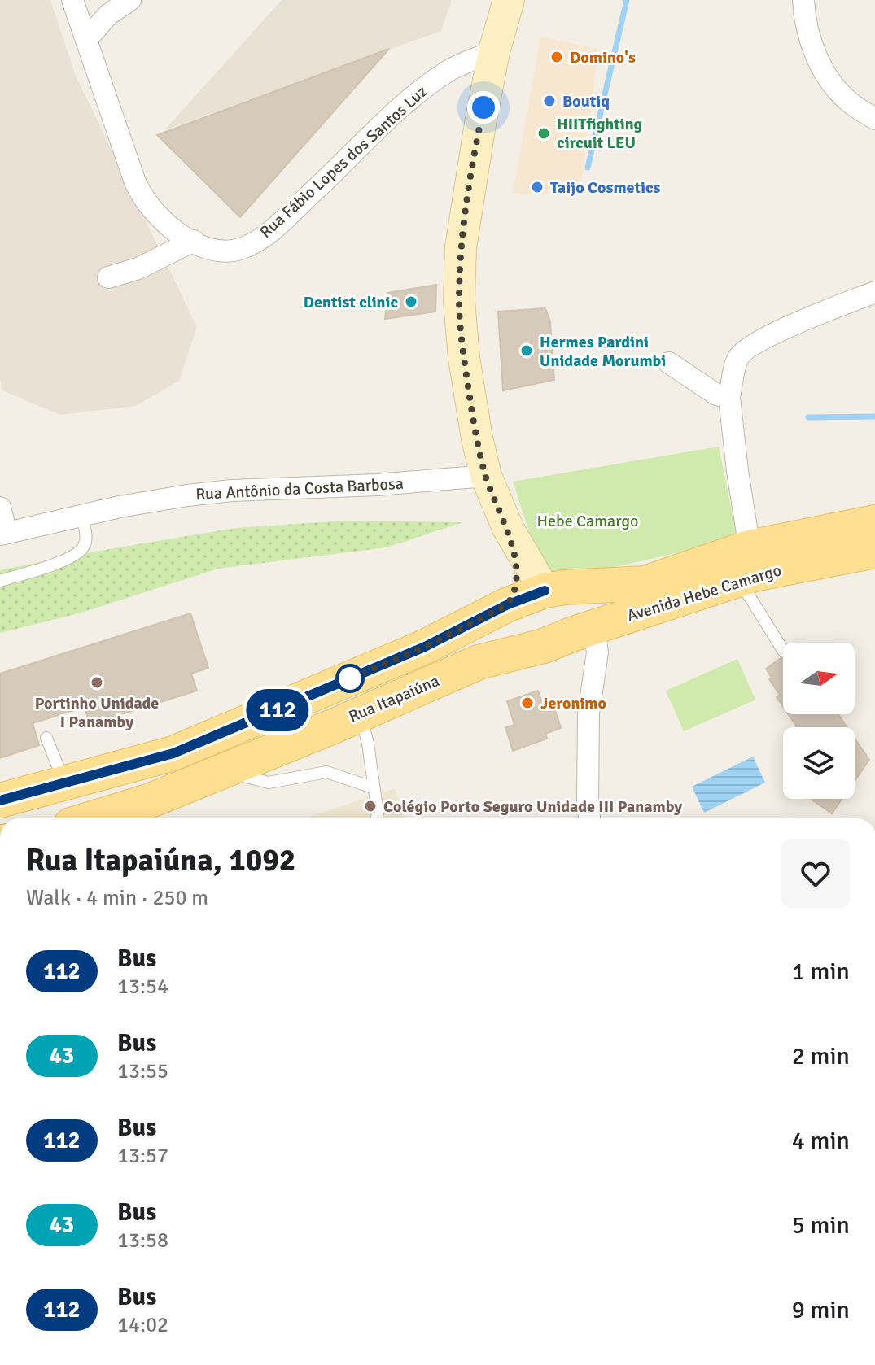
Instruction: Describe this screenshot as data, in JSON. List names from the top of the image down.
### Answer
{
  "streets": {
    "main road": ["Avenida Hebe Camargo", "Rua Itapaiúna"],
    "street": ["Rua Fábio Lopes dos Santos Luz", "Rua Antônio da Costa Barbosa"]
  },
  "crossings": [
    ["Avenida Hebe Camargo", "Rua Itapaiúna"]
  ],
  "parks": ["Hebe Camargo"],
  "places": [
    "Domino's",
    "Boutiq",
    "HIITfighting circuit LEU",
    "Taijo Cosmetics",
    "Dentist clinic",
    "Hermes Pardini Unidade Morumbi",
    "Portinho Unidade I Panamby",
    "Jeronimo",
    "Colégio Porto Seguro Unidade III Panamby"
  ],
  "lines": ["bus line 112"],
  "north": "right",
  "page": {
    "on_map": "112",
    "heading": ["Rua Itapaiúna, 1092", "Walk · 4 min · 250 m"],
    "list": [
      {
        "mark": "112",
        "name": "Bus",
        "note": "13:54",
        "value": "1 min"
      },
      {
        "mark": "43",
        "name": "Bus",
        "note": "13:55",
        "value": "2 min"
      },
      {
        "mark": "112",
        "name": "Bus",
        "note": "13:57",
        "value": "4 min"
      },
      {
        "mark": "43",
        "name": "Bus",
        "note": "13:58",
        "value": "5 min"
      },
      {
        "mark": "112",
        "name": "Bus",
        "note": "14:02",
        "value": "9 min"
      }
    ]
  }
}
